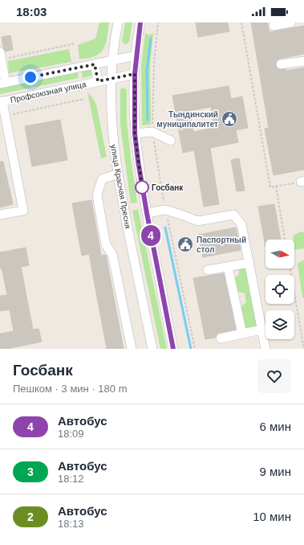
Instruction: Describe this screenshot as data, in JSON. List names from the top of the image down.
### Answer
{
  "streets": {
    "street": ["Профсоюзная улица", "улица Красная Пресня"]
  },
  "crossings": [
    ["Профсоюзная улица", "улица Красная Пресня"]
  ],
  "places": {
    "public building": ["Тындинский муниципалитет", "Паспортный стол"],
    "other": ["Госбанк"]
  },
  "lines": ["bus line 4"],
  "north": "right",
  "page": {
    "status": "18:03",
    "on_map": "4",
    "heading": ["Госбанк", "Пешком · 3 мин · 180 m"],
    "list": [
      {
        "mark": "4",
        "name": "Автобус",
        "note": "18:09",
        "value": "6 мин"
      },
      {
        "mark": "3",
        "name": "Автобус",
        "note": "18:12",
        "value": "9 мин"
      },
      {
        "mark": "2",
        "name": "Автобус",
        "note": "18:13",
        "value": "10 мин"
      }
    ]
  }
}
